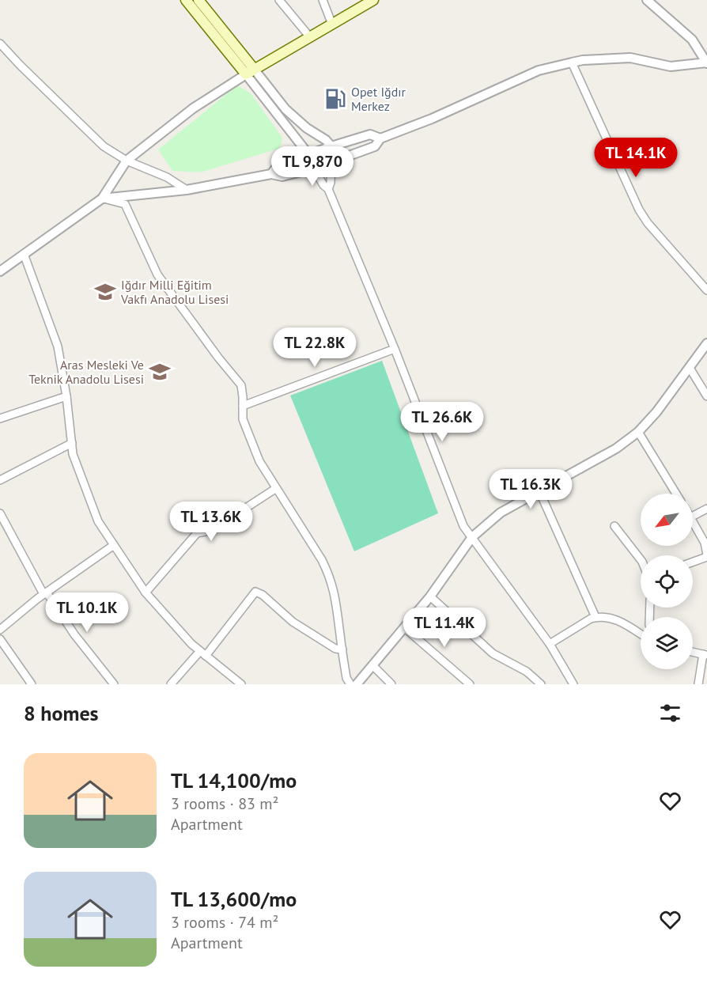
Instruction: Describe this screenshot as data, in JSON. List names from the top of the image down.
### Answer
{
  "places": {
    "fuel station": ["Opet Iğdır Merkez"],
    "school or university": ["Iğdır Milli Eğitim Vakfı Anadolu Lisesi", "Aras Mesleki Ve Teknik Anadolu Lisesi"]
  },
  "north": "bottom left",
  "page": {
    "price": [
      "TL 14.1K",
      "TL 9,870",
      "TL 22.8K",
      "TL 26.6K",
      "TL 16.3K",
      "TL 13.6K",
      "TL 10.1K",
      "TL 11.4K"
    ],
    "heading": "8 homes",
    "list": [
      {
        "name": "TL 14,100/mo",
        "note": "3 rooms · 83 m² · Apartment"
      },
      {
        "name": "TL 13,600/mo",
        "note": "3 rooms · 74 m² · Apartment"
      }
    ]
  }
}
